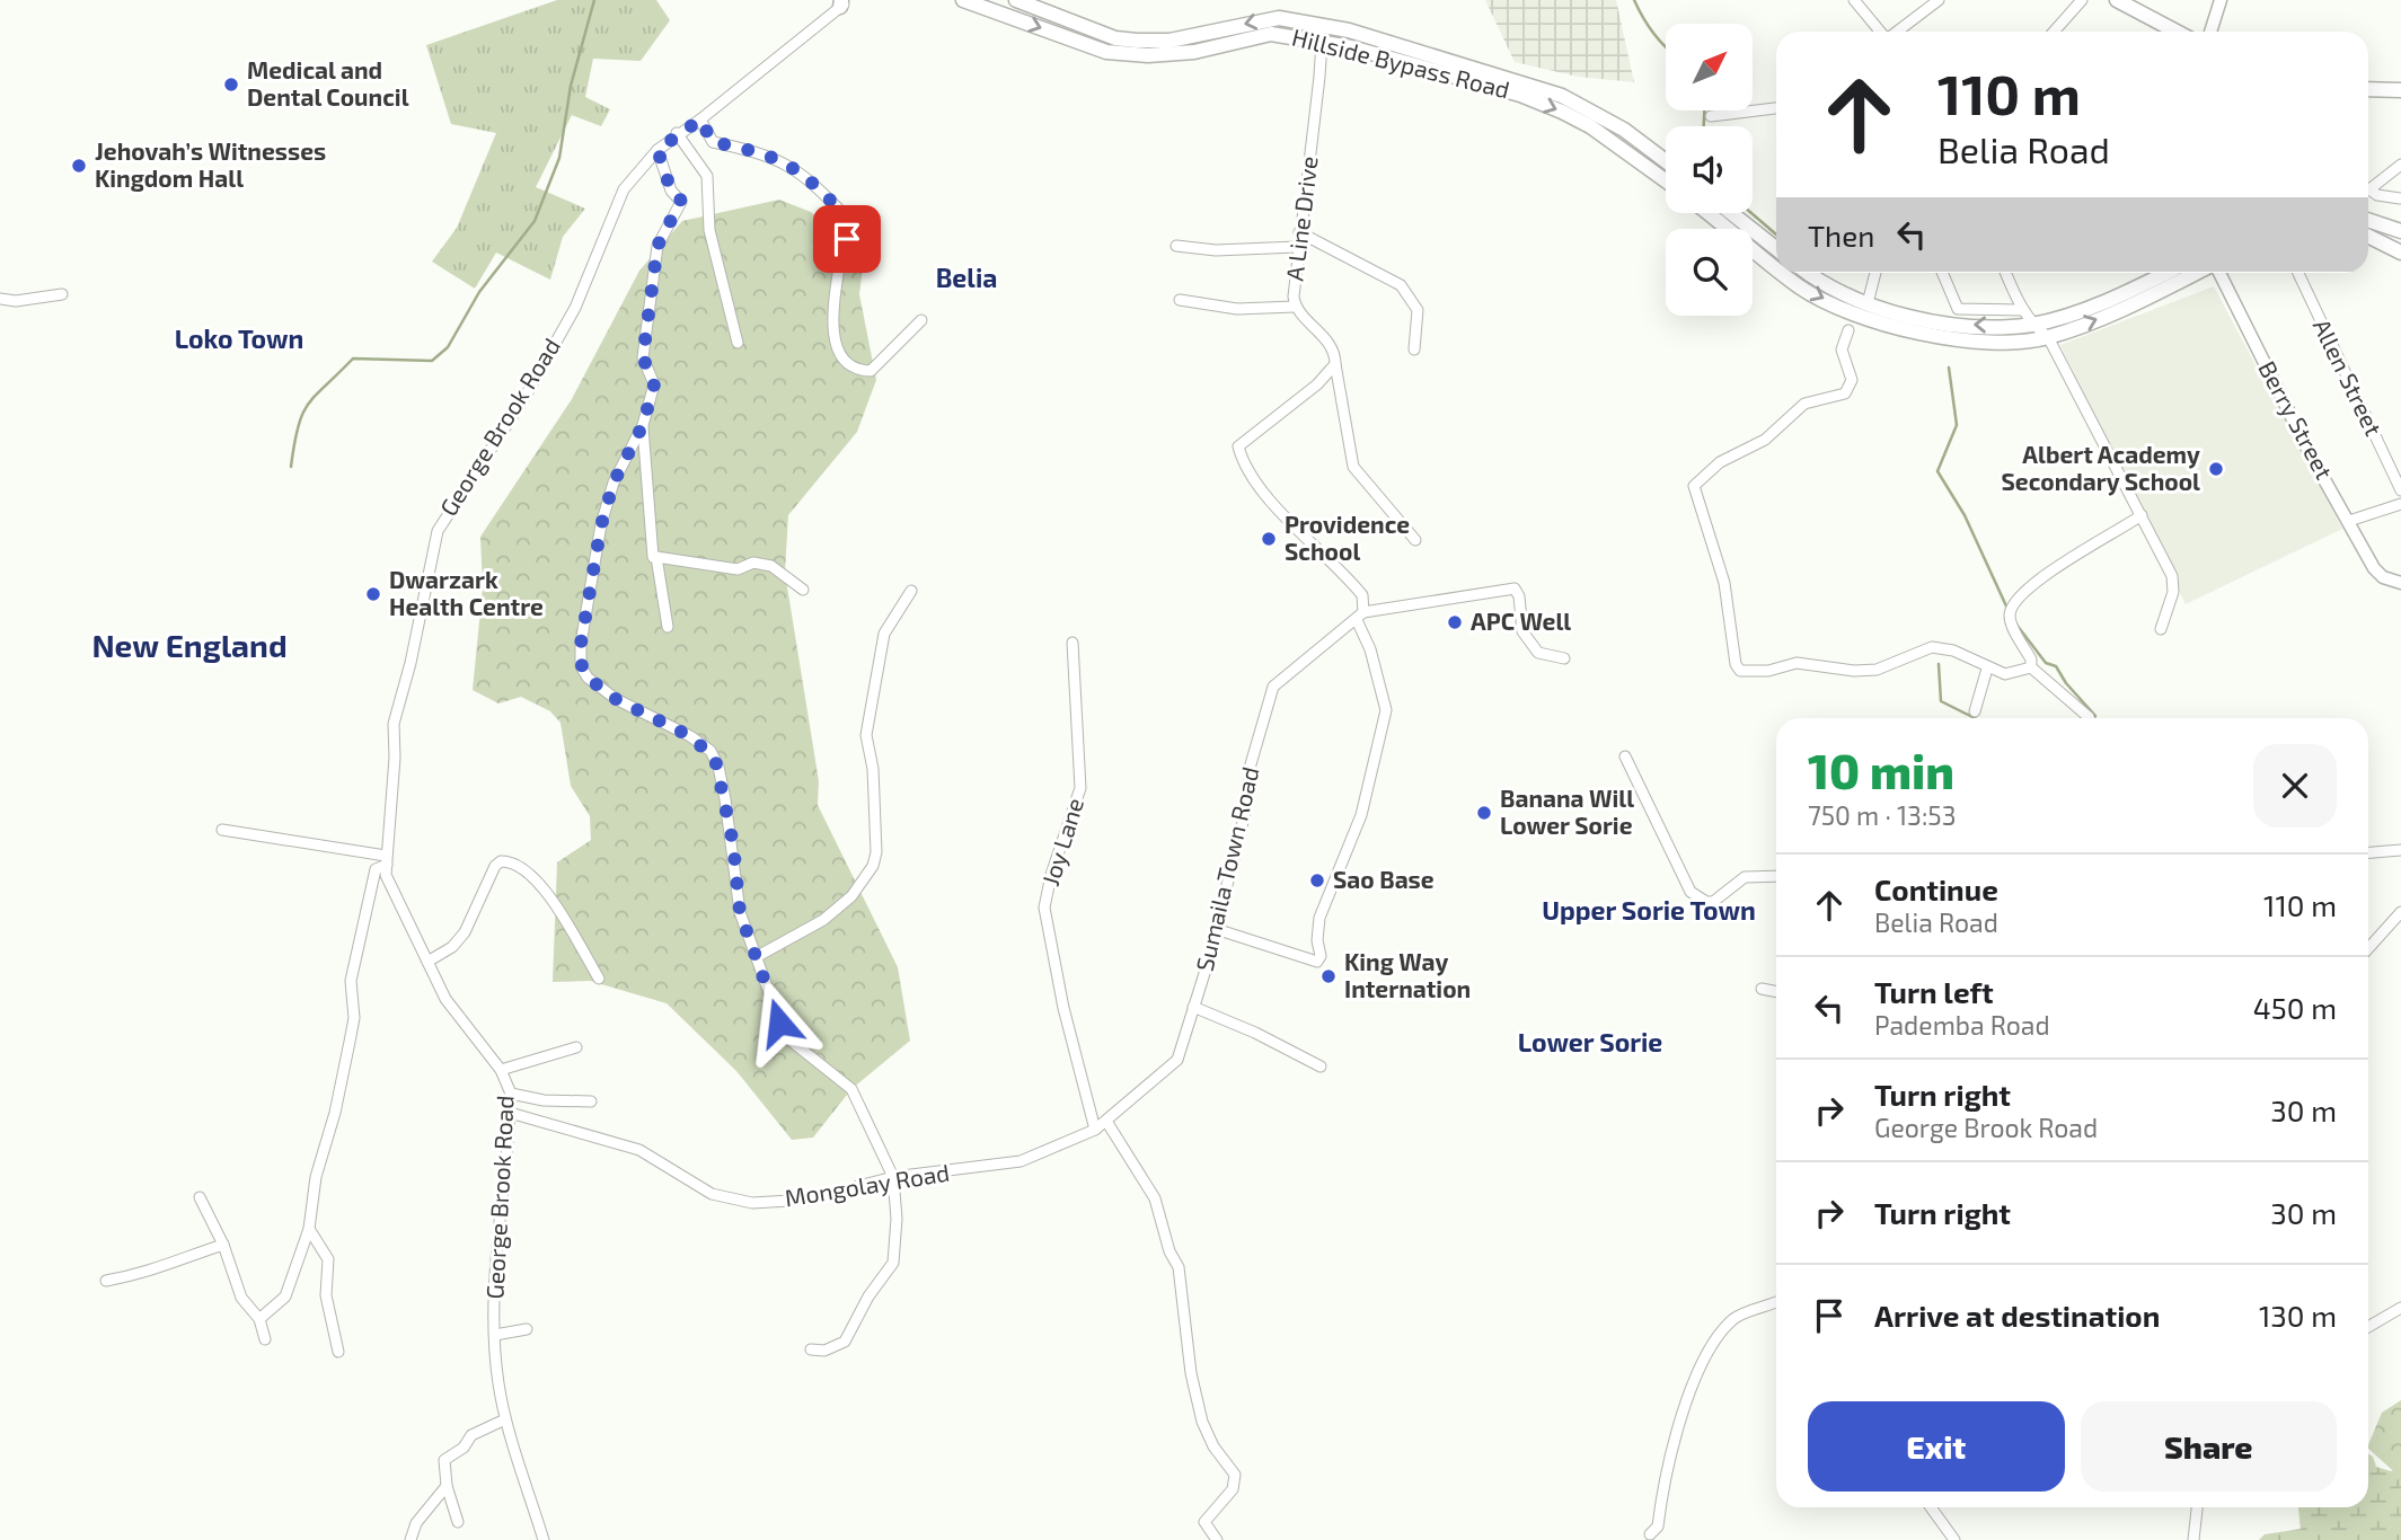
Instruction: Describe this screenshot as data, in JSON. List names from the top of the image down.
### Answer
{
  "streets": {
    "main road": ["Hillside Bypass Road"],
    "street": [
      "A Line Drive",
      "Allen Street",
      "Berry Street",
      "George Brook Road",
      "Joy Lane",
      "Sumaila Town Road",
      "Mongolay Road"
    ]
  },
  "crossings": [
    ["Hillside Bypass Road", "A Line Drive"],
    ["George Brook Road", "Mongolay Road"],
    ["Joy Lane", "Sumaila Town Road"],
    ["Joy Lane", "Mongolay Road"],
    ["Sumaila Town Road", "Mongolay Road"]
  ],
  "districts": [
    "Belia",
    "Loko Town",
    "New England",
    "Upper Sorie Town",
    "Lower Sorie"
  ],
  "places": [
    "Medical and Dental Council",
    "Jehovah’s Witnesses Kingdom Hall",
    "Albert Academy Secondary School",
    "Providence School",
    "Dwarzark Health Centre",
    "APC Well",
    "Banana Will Lower Sorie",
    "Sao Base",
    "King Way Internation"
  ],
  "north": "top right",
  "page": {
    "turn": ["110 m", "Belia Road"],
    "then": "Then",
    "heading": ["10 min", "750 m · 13:53"],
    "list": [
      {
        "name": "Continue",
        "note": "Belia Road",
        "value": "110 m"
      },
      {
        "name": "Turn left",
        "note": "Pademba Road",
        "value": "450 m"
      },
      {
        "name": "Turn right",
        "note": "George Brook Road",
        "value": "30 m"
      },
      {
        "name": "Turn right",
        "value": "30 m"
      },
      {
        "name": "Arrive at destination",
        "value": "130 m"
      }
    ],
    "buttons": ["Exit", "Share"]
  }
}
